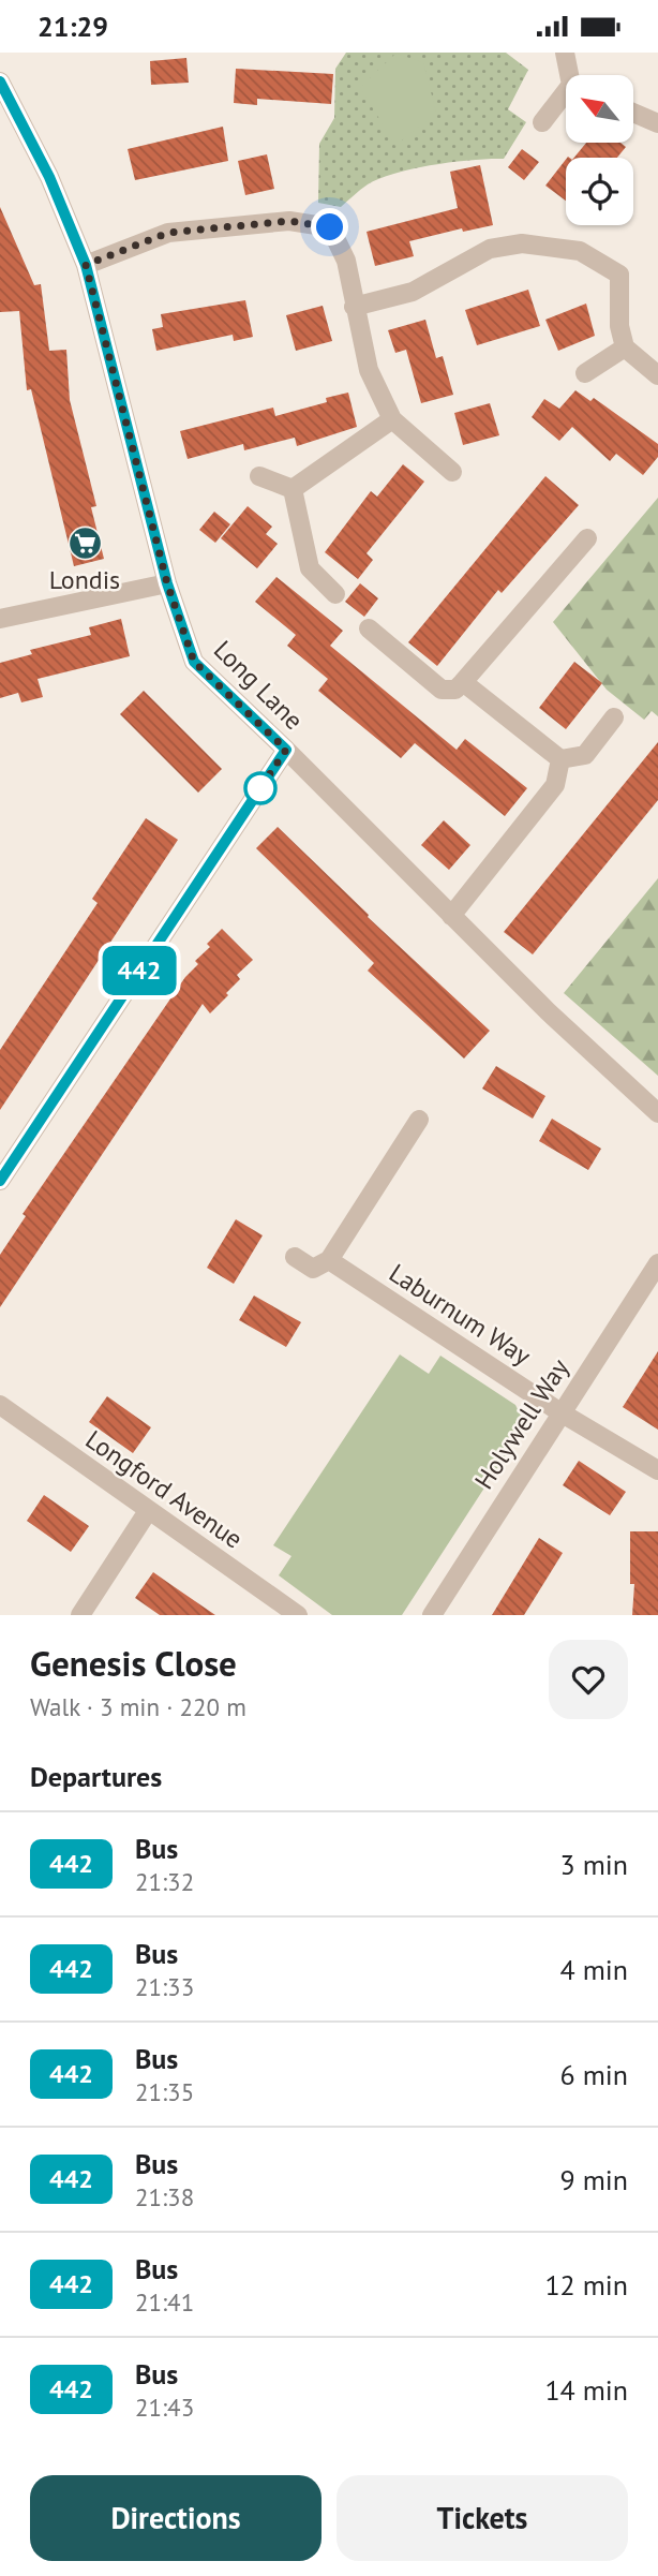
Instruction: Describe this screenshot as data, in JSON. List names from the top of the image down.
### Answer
{
  "streets": {
    "street": [
      "Long Lane",
      "Laburnum Way",
      "Holywell Way",
      "Longford Avenue"
    ]
  },
  "crossings": [
    ["Laburnum Way", "Holywell Way"]
  ],
  "places": {
    "supermarket": ["Londis"]
  },
  "lines": ["bus line 442"],
  "north": "top left",
  "page": {
    "status": "21:29",
    "on_map": "442",
    "heading": [
      ["Genesis Close", "Walk · 3 min · 220 m"],
      "Departures"
    ],
    "list": [
      {
        "mark": "442",
        "name": "Bus",
        "note": "21:32",
        "value": "3 min"
      },
      {
        "mark": "442",
        "name": "Bus",
        "note": "21:33",
        "value": "4 min"
      },
      {
        "mark": "442",
        "name": "Bus",
        "note": "21:35",
        "value": "6 min"
      },
      {
        "mark": "442",
        "name": "Bus",
        "note": "21:38",
        "value": "9 min"
      },
      {
        "mark": "442",
        "name": "Bus",
        "note": "21:41",
        "value": "12 min"
      },
      {
        "mark": "442",
        "name": "Bus",
        "note": "21:43",
        "value": "14 min"
      }
    ],
    "buttons": ["Directions", "Tickets"]
  }
}
